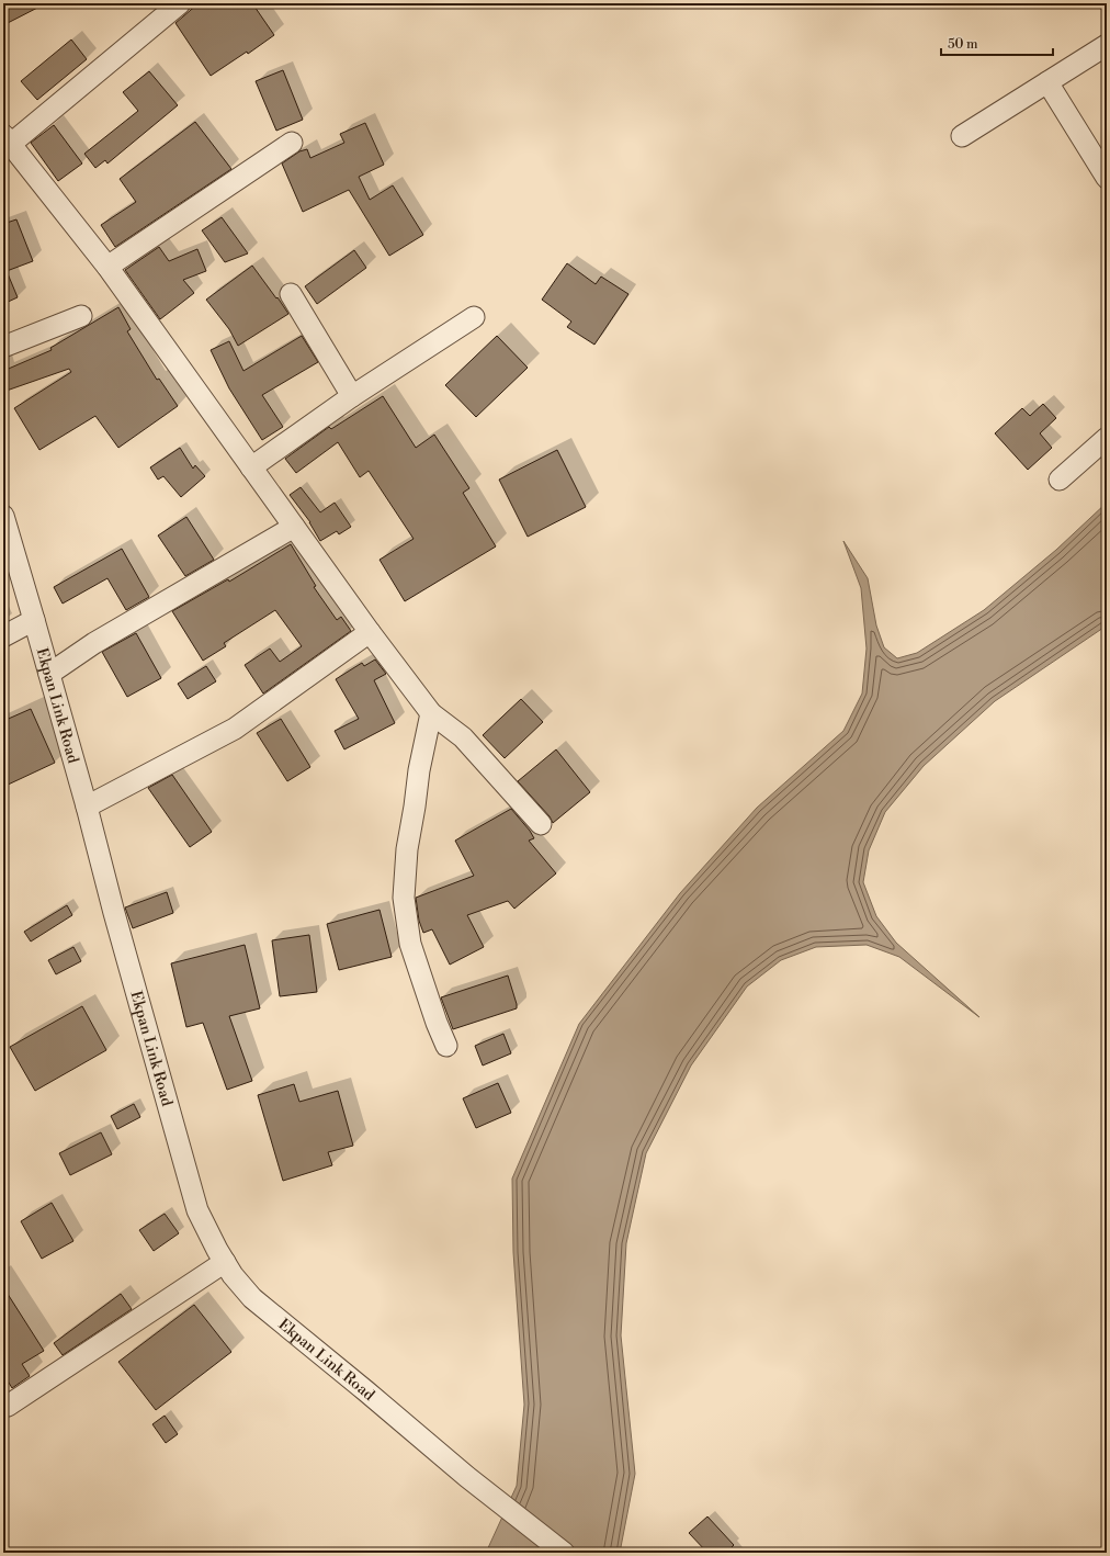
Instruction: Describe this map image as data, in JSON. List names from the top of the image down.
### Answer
{
  "streets": {
    "street": ["Ekpan Link Road"]
  },
  "scale_bar": "50 m"
}
